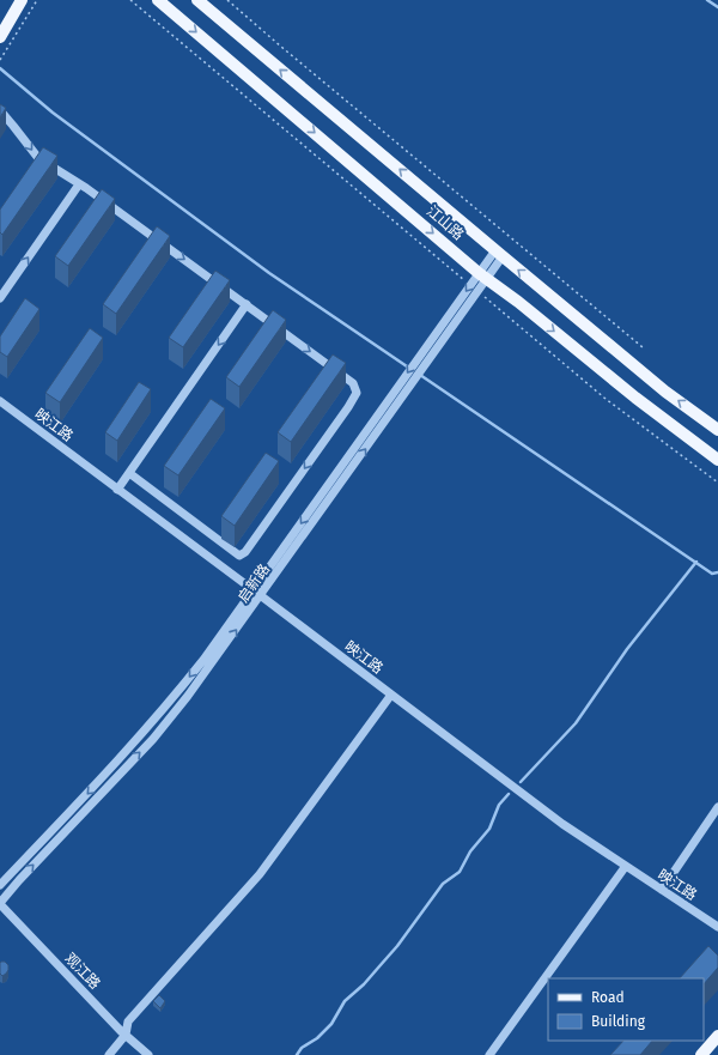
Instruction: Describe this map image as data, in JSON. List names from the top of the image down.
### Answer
{
  "streets": {
    "main road": ["江山路"],
    "street": ["映江路", "启新路", "观江路"]
  },
  "crossings": [
    ["江山路", "启新路"],
    ["映江路", "启新路"],
    ["启新路", "观江路"]
  ],
  "legend": ["Road", "Building"]
}
